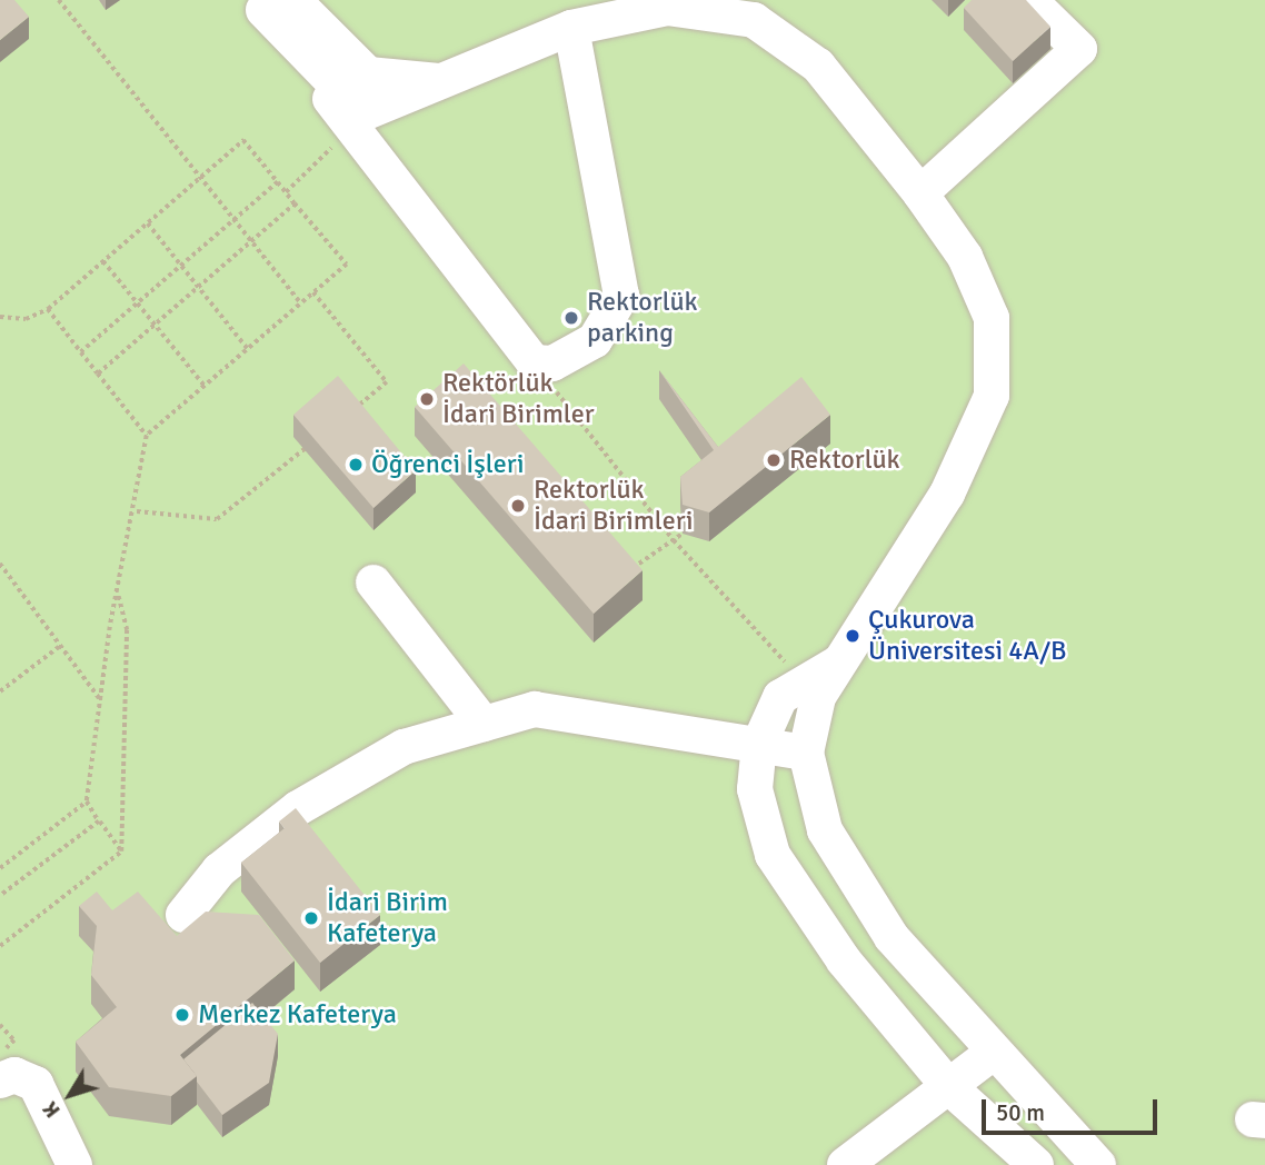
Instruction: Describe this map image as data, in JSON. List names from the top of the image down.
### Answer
{
  "places": [
    "Rektorlük parking",
    "Rektörlük İdari Birimler",
    "Rektorlük",
    "Öğrenci İşleri",
    "Rektorlük İdari Birimleri",
    "Çukurova Üni̇versi̇tesi̇ 4A/B",
    "İdari Birim Kafeterya",
    "Merkez Kafeterya"
  ],
  "scale_bar": "50 m",
  "north": "bottom left"
}
